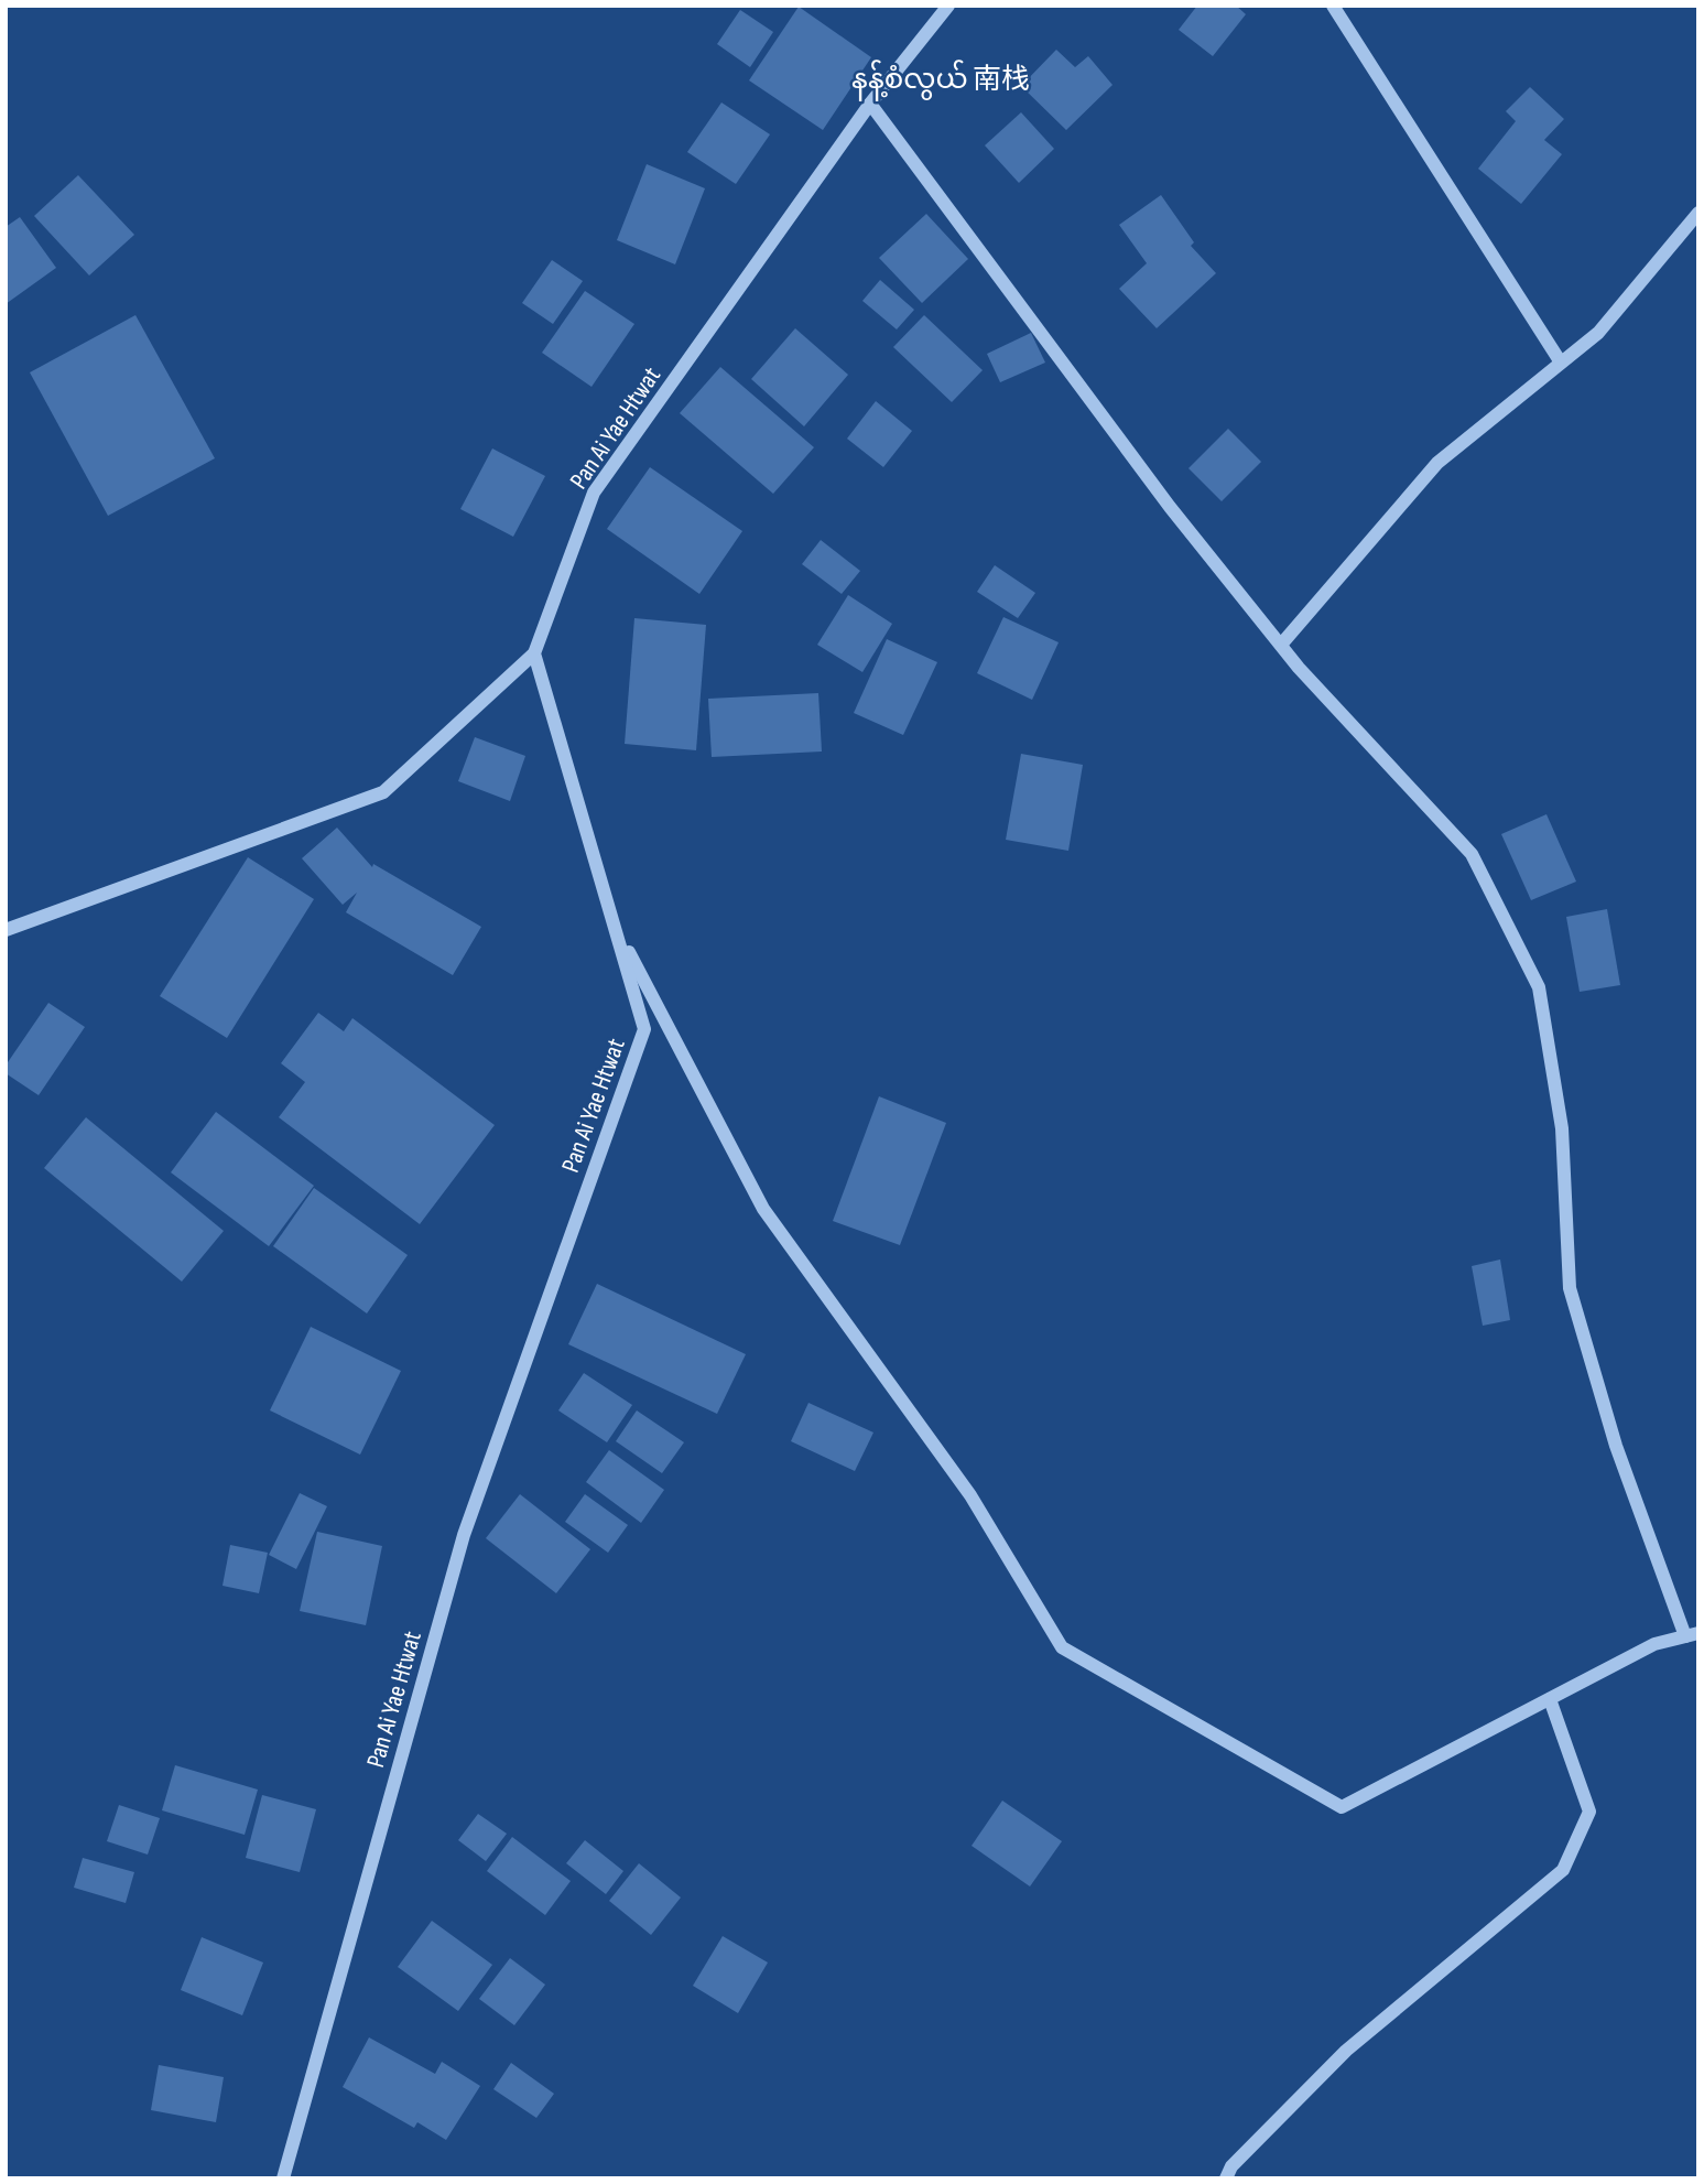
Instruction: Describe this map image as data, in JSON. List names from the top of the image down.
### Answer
{
  "streets": {
    "street": ["Pan Ai Yae Htwat"]
  },
  "districts": ["နန့်စံလွယ် 南栈"]
}
